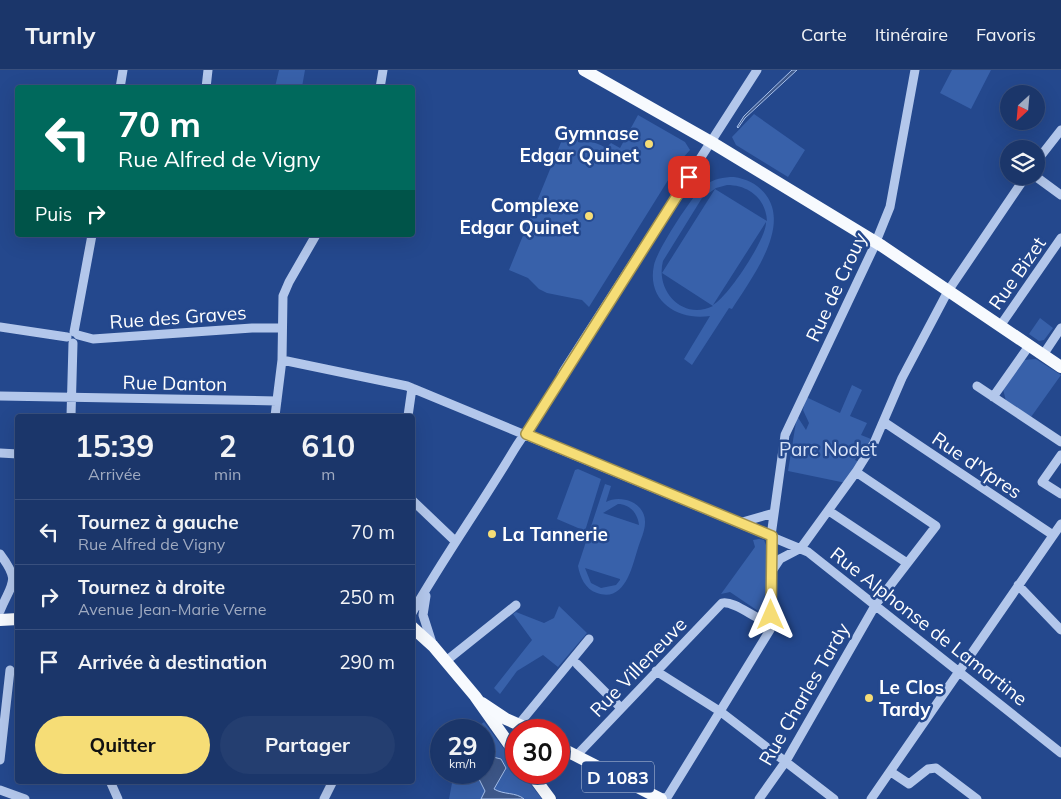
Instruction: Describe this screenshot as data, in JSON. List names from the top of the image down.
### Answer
{
  "streets": {
    "main road": ["D 1083"],
    "street": [
      "Rue Bizet",
      "Rue de Crouy",
      "Rue des Graves",
      "Rue Danton",
      "Rue d'Ypres",
      "Rue Alphonse de Lamartine",
      "Rue Villeneuve",
      "Rue Charles Tardy"
    ]
  },
  "crossings": [
    ["Rue de Crouy", "Rue Alphonse de Lamartine"],
    ["Rue de Crouy", "Rue Villeneuve"],
    ["Rue Alphonse de Lamartine", "Rue Charles Tardy"],
    ["Rue Villeneuve", "D 1083"]
  ],
  "parks": ["Parc Nodet"],
  "places": [
    "Gymnase Edgar Quinet",
    "Complexe Edgar Quinet",
    "La Tannerie",
    "Le Clos Tardy"
  ],
  "north": "bottom left",
  "page": {
    "header": "Turnly",
    "nav": ["Carte", "Itinéraire", "Favoris"],
    "turn": ["70 m", "Rue Alfred de Vigny"],
    "then": "Puis",
    "eta": [
      "15:39",
      "Arrivée",
      "2",
      "min",
      "610",
      "m"
    ],
    "list": [
      {
        "name": "Tournez à gauche",
        "note": "Rue Alfred de Vigny",
        "value": "70 m"
      },
      {
        "name": "Tournez à droite",
        "note": "Avenue Jean-Marie Verne",
        "value": "250 m"
      },
      {
        "name": "Arrivée à destination",
        "value": "290 m"
      }
    ],
    "buttons": ["Quitter", "Partager"],
    "speed": "29 km/h",
    "limit": "30"
  }
}
